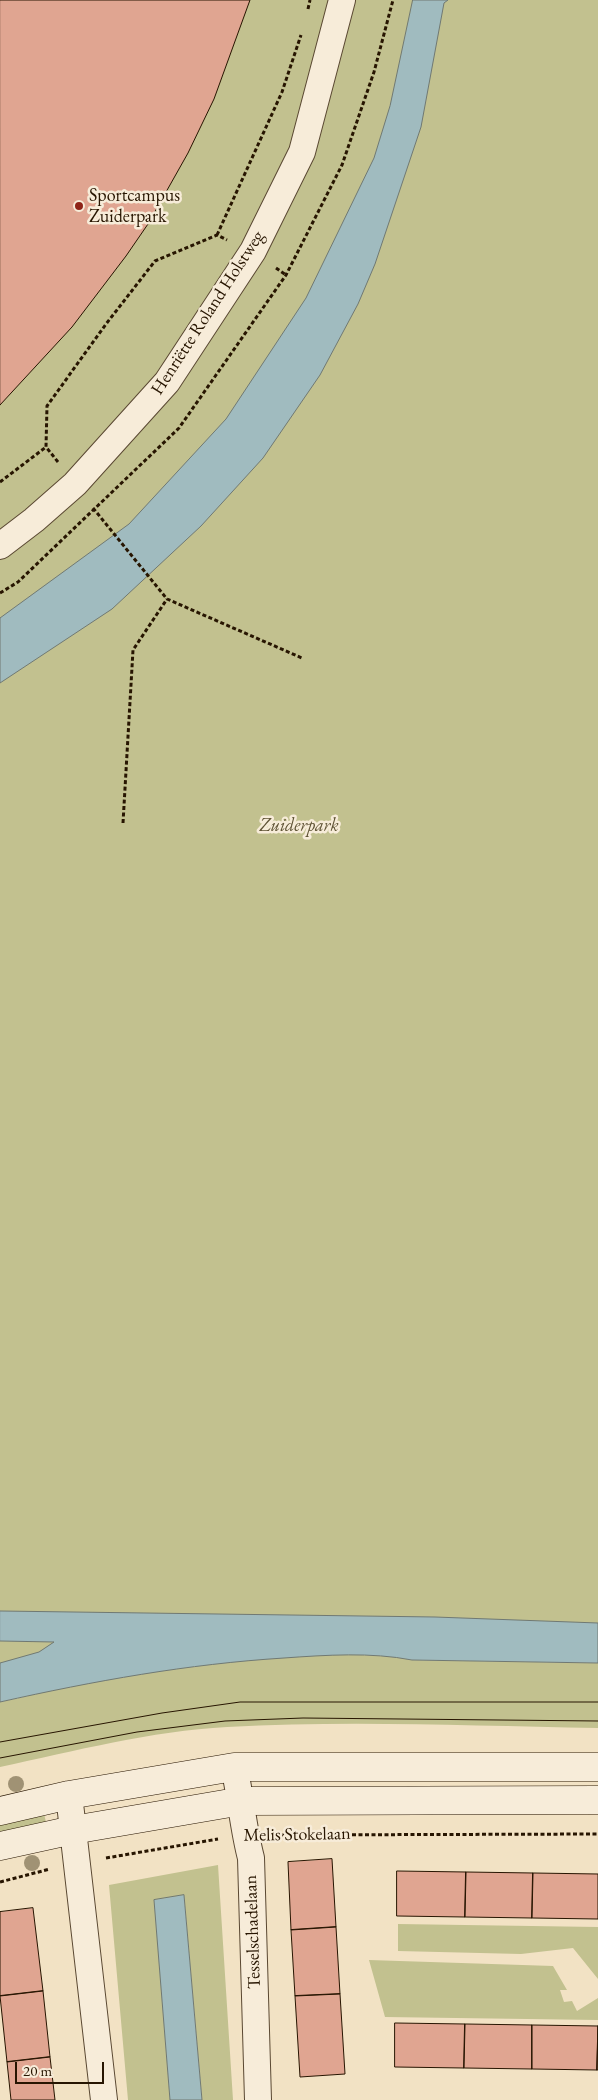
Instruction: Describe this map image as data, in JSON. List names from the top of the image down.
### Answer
{
  "streets": {
    "street": ["Henriëtte Roland Holstweg", "Melis Stokelaan", "Tesselschadelaan"]
  },
  "crossings": [
    ["Melis Stokelaan", "Tesselschadelaan"]
  ],
  "parks": ["Zuiderpark"],
  "places": ["Sportcampus Zuiderpark"],
  "scale_bar": "20 m"
}
